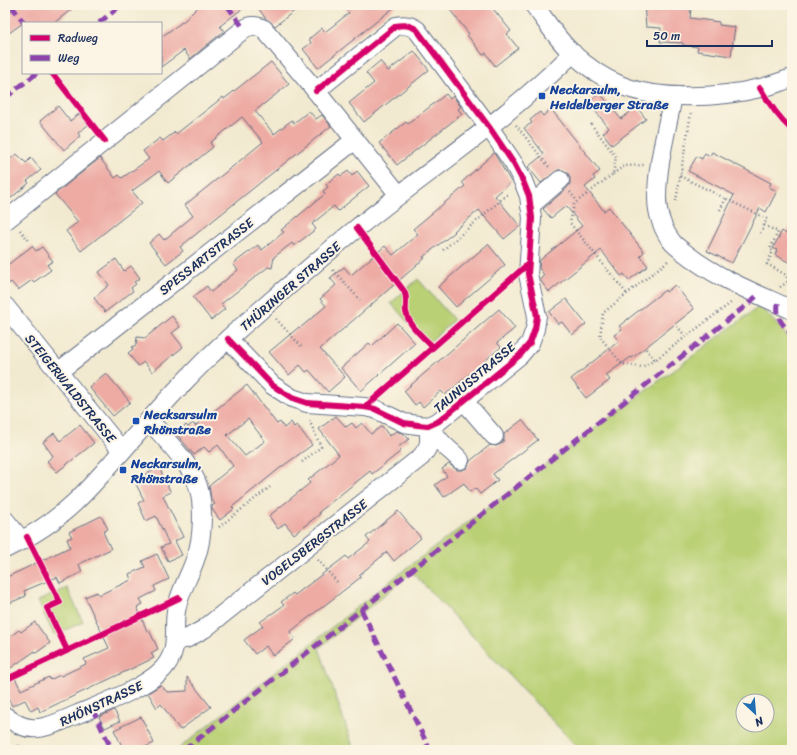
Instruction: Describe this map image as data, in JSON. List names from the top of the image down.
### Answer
{
  "streets": {
    "street": [
      "SPESSARTSTRASSE",
      "THÜRINGER STRASSE",
      "TAUNUSSTRASSE",
      "STEIGERWALDSTRASSE",
      "VOGELSBERGSTRASSE",
      "RHÖNSTRASSE"
    ]
  },
  "crossings": [
    ["SPESSARTSTRASSE", "STEIGERWALDSTRASSE"],
    ["THÜRINGER STRASSE", "TAUNUSSTRASSE"],
    ["THÜRINGER STRASSE", "STEIGERWALDSTRASSE"],
    ["THÜRINGER STRASSE", "RHÖNSTRASSE"],
    ["TAUNUSSTRASSE", "VOGELSBERGSTRASSE"],
    ["VOGELSBERGSTRASSE", "RHÖNSTRASSE"]
  ],
  "places": {
    "transit": ["Neckarsulm, Heidelberger Straße", "Necksarsulm Rhönstraße", "Neckarsulm, Rhönstraße"]
  },
  "legend": ["Radweg", "Weg"],
  "scale_bar": "50 m",
  "north": "bottom right"
}
